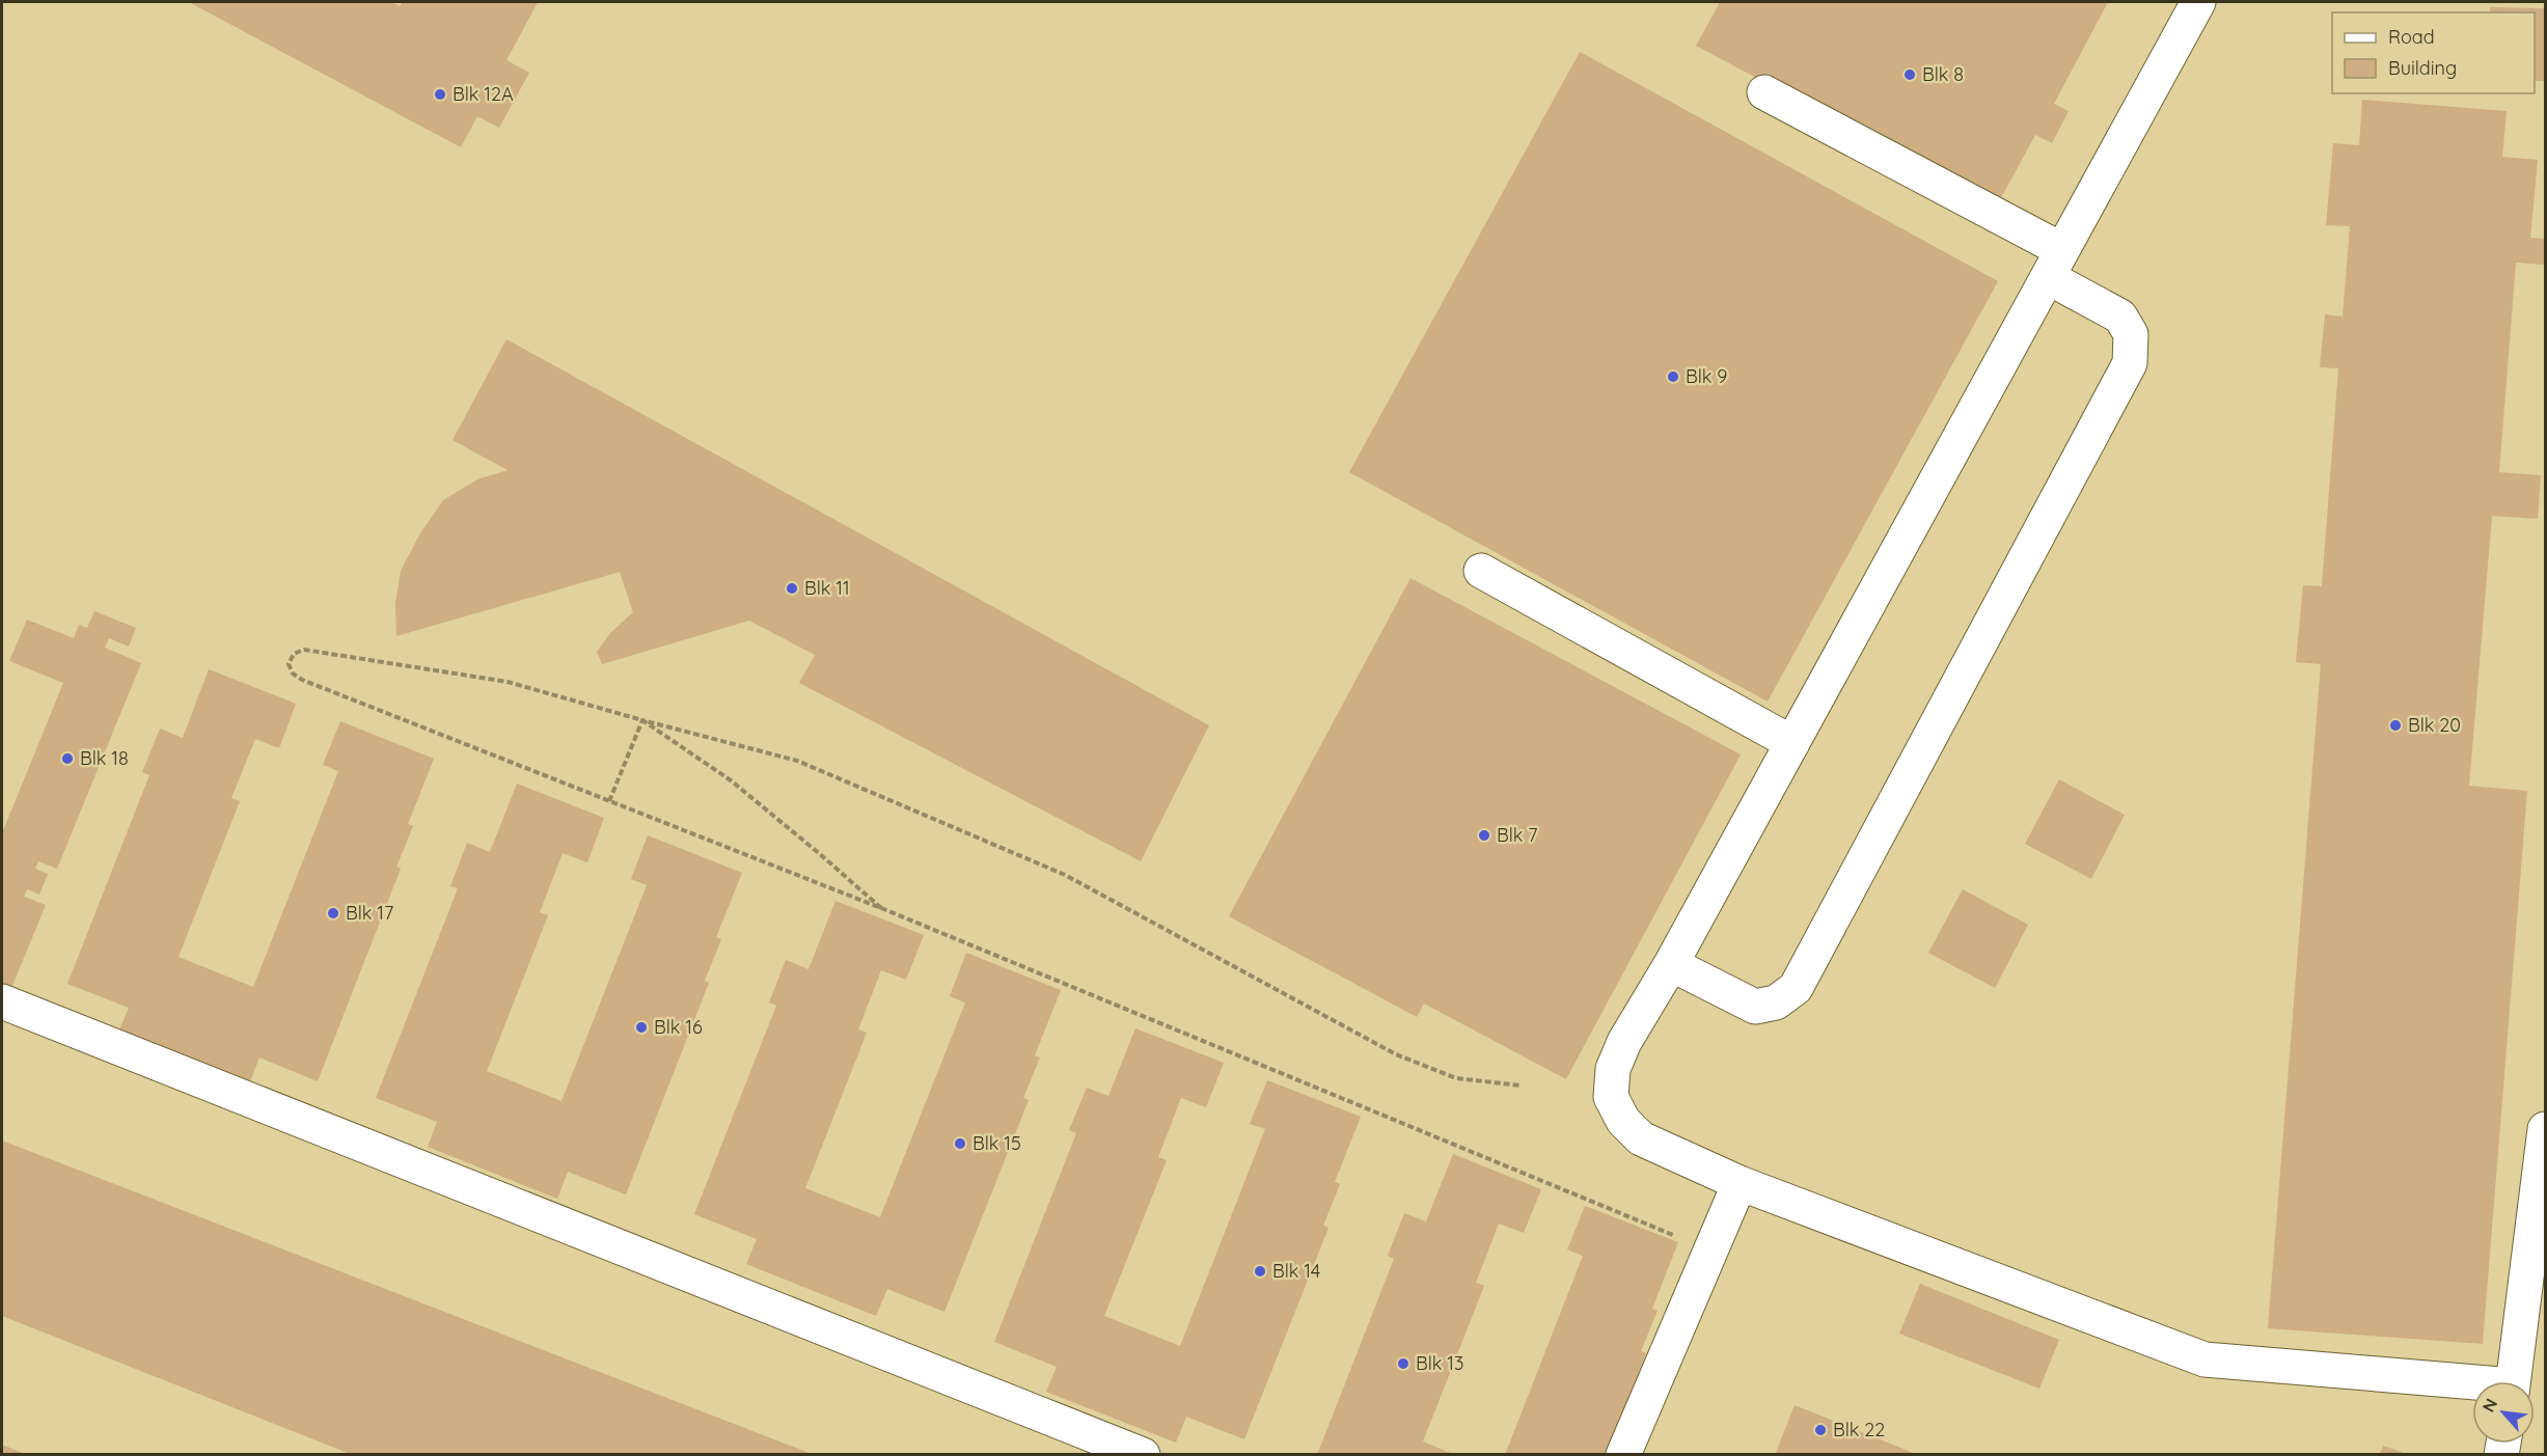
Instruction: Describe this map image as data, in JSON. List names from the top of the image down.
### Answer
{
  "places": [
    "Blk 8",
    "Blk 12A",
    "Blk 9",
    "Blk 11",
    "Blk 20",
    "Blk 18",
    "Blk 7",
    "Blk 17",
    "Blk 16",
    "Blk 15",
    "Blk 14",
    "Blk 13",
    "Blk 22"
  ],
  "legend": ["Road", "Building"],
  "north": "top left"
}
